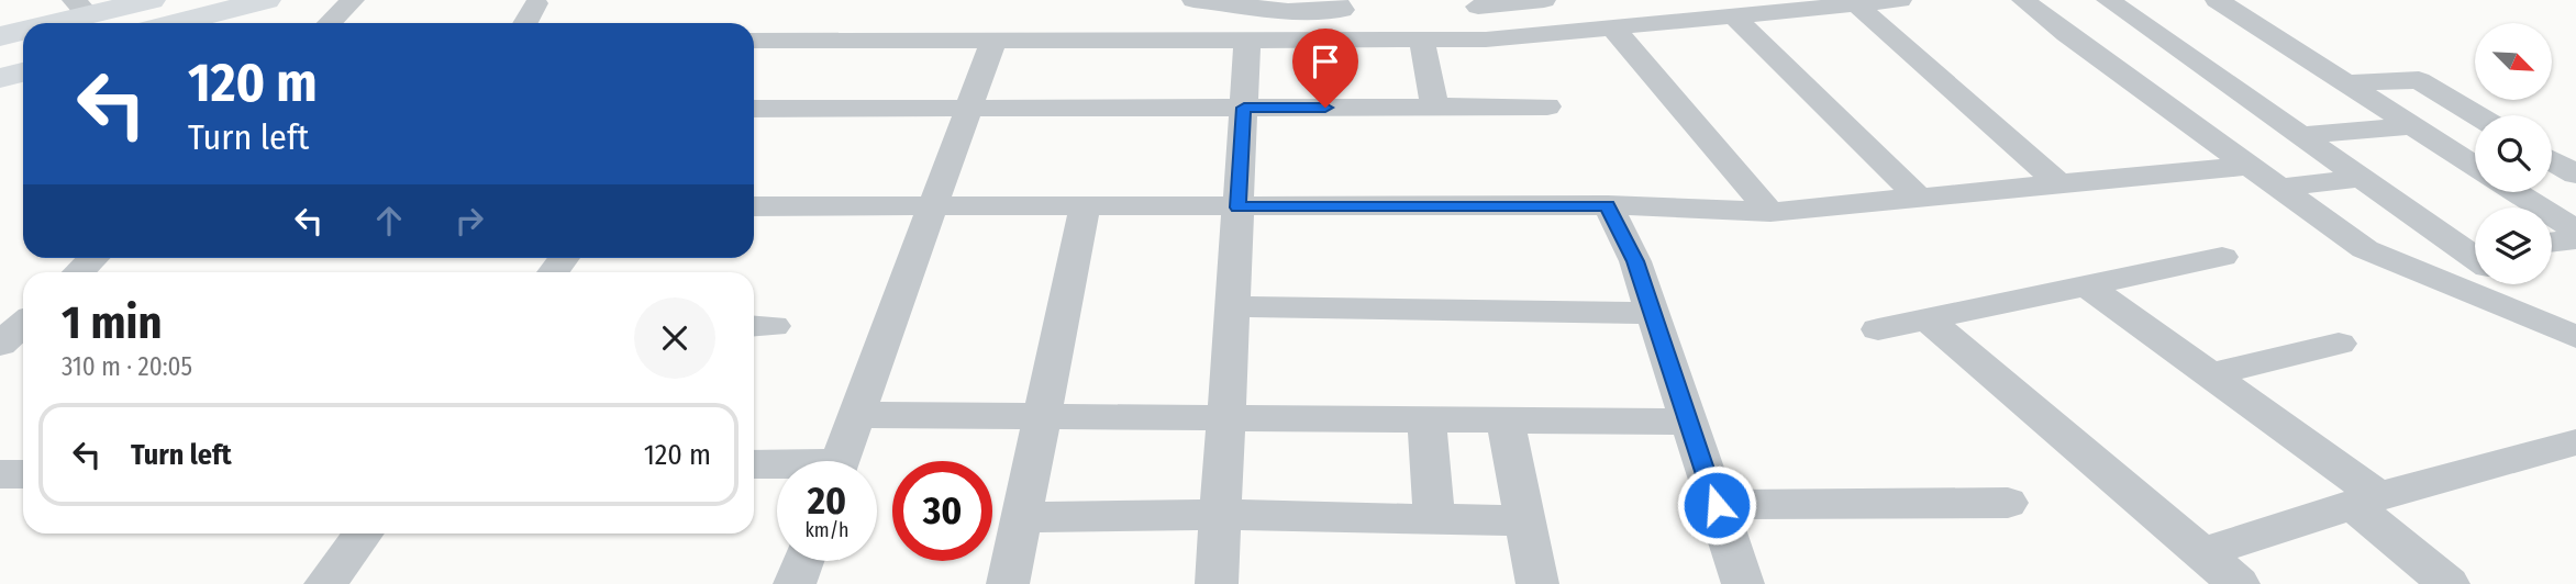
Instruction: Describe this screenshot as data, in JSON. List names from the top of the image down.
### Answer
{
  "north": "bottom right",
  "page": {
    "turn": ["120 m", "Turn left"],
    "heading": ["1 min", "310 m · 20:05"],
    "list": [
      {
        "name": "Turn left",
        "value": "120 m"
      }
    ],
    "speed": "20 km/h",
    "limit": "30"
  }
}
